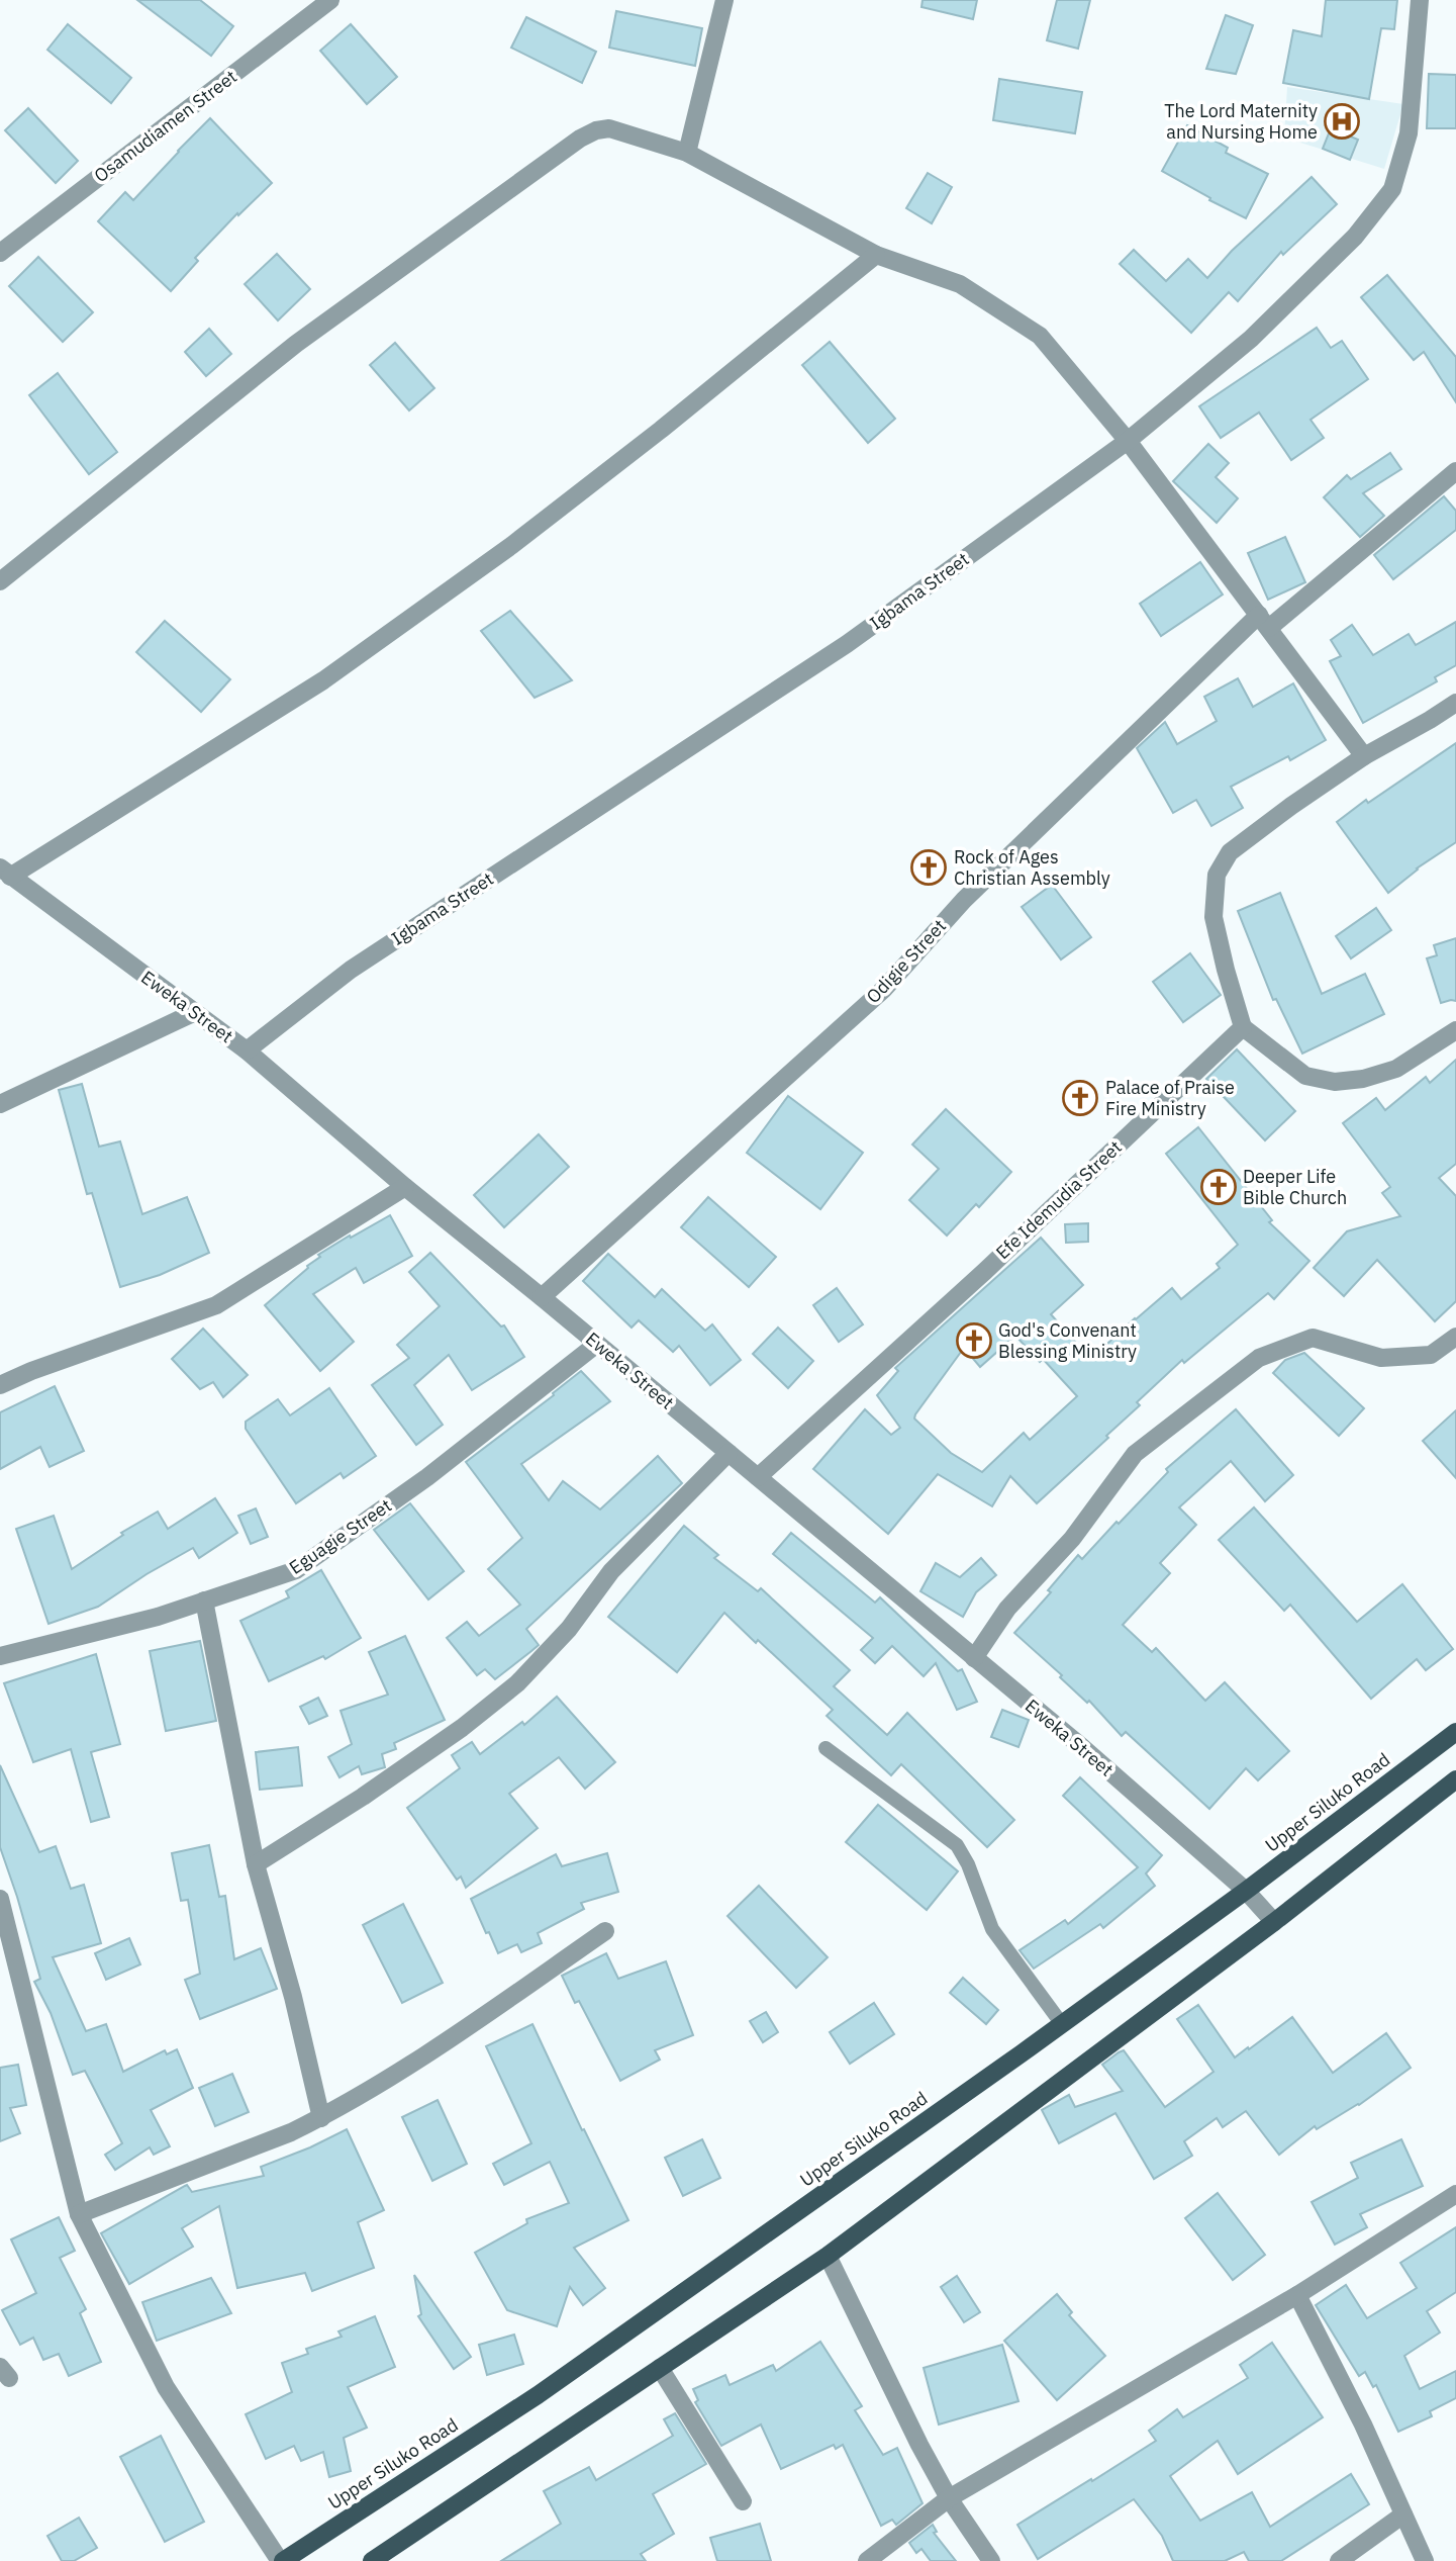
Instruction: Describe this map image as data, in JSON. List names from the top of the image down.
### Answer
{
  "streets": {
    "main road": ["Upper Siluko Road"],
    "street": [
      "Osamudiamen Street",
      "Igbama Street",
      "Odigie Street",
      "Eweka Street",
      "Efe Idemudia Street",
      "Eguagie Street"
    ]
  },
  "crossings": [
    ["Igbama Street", "Eweka Street"],
    ["Odigie Street", "Eweka Street"],
    ["Eweka Street", "Efe Idemudia Street"],
    ["Eweka Street", "Eguagie Street"],
    ["Eweka Street", "Upper Siluko Road"]
  ],
  "places": {
    "hospital": ["The Lord Maternity and Nursing Home"],
    "church": [
      "Rock of Ages Christian Assembly",
      "Palace of Praise Fire Ministry",
      "Deeper Life Bible Church",
      "God's Convenant Blessing Ministry"
    ]
  }
}
